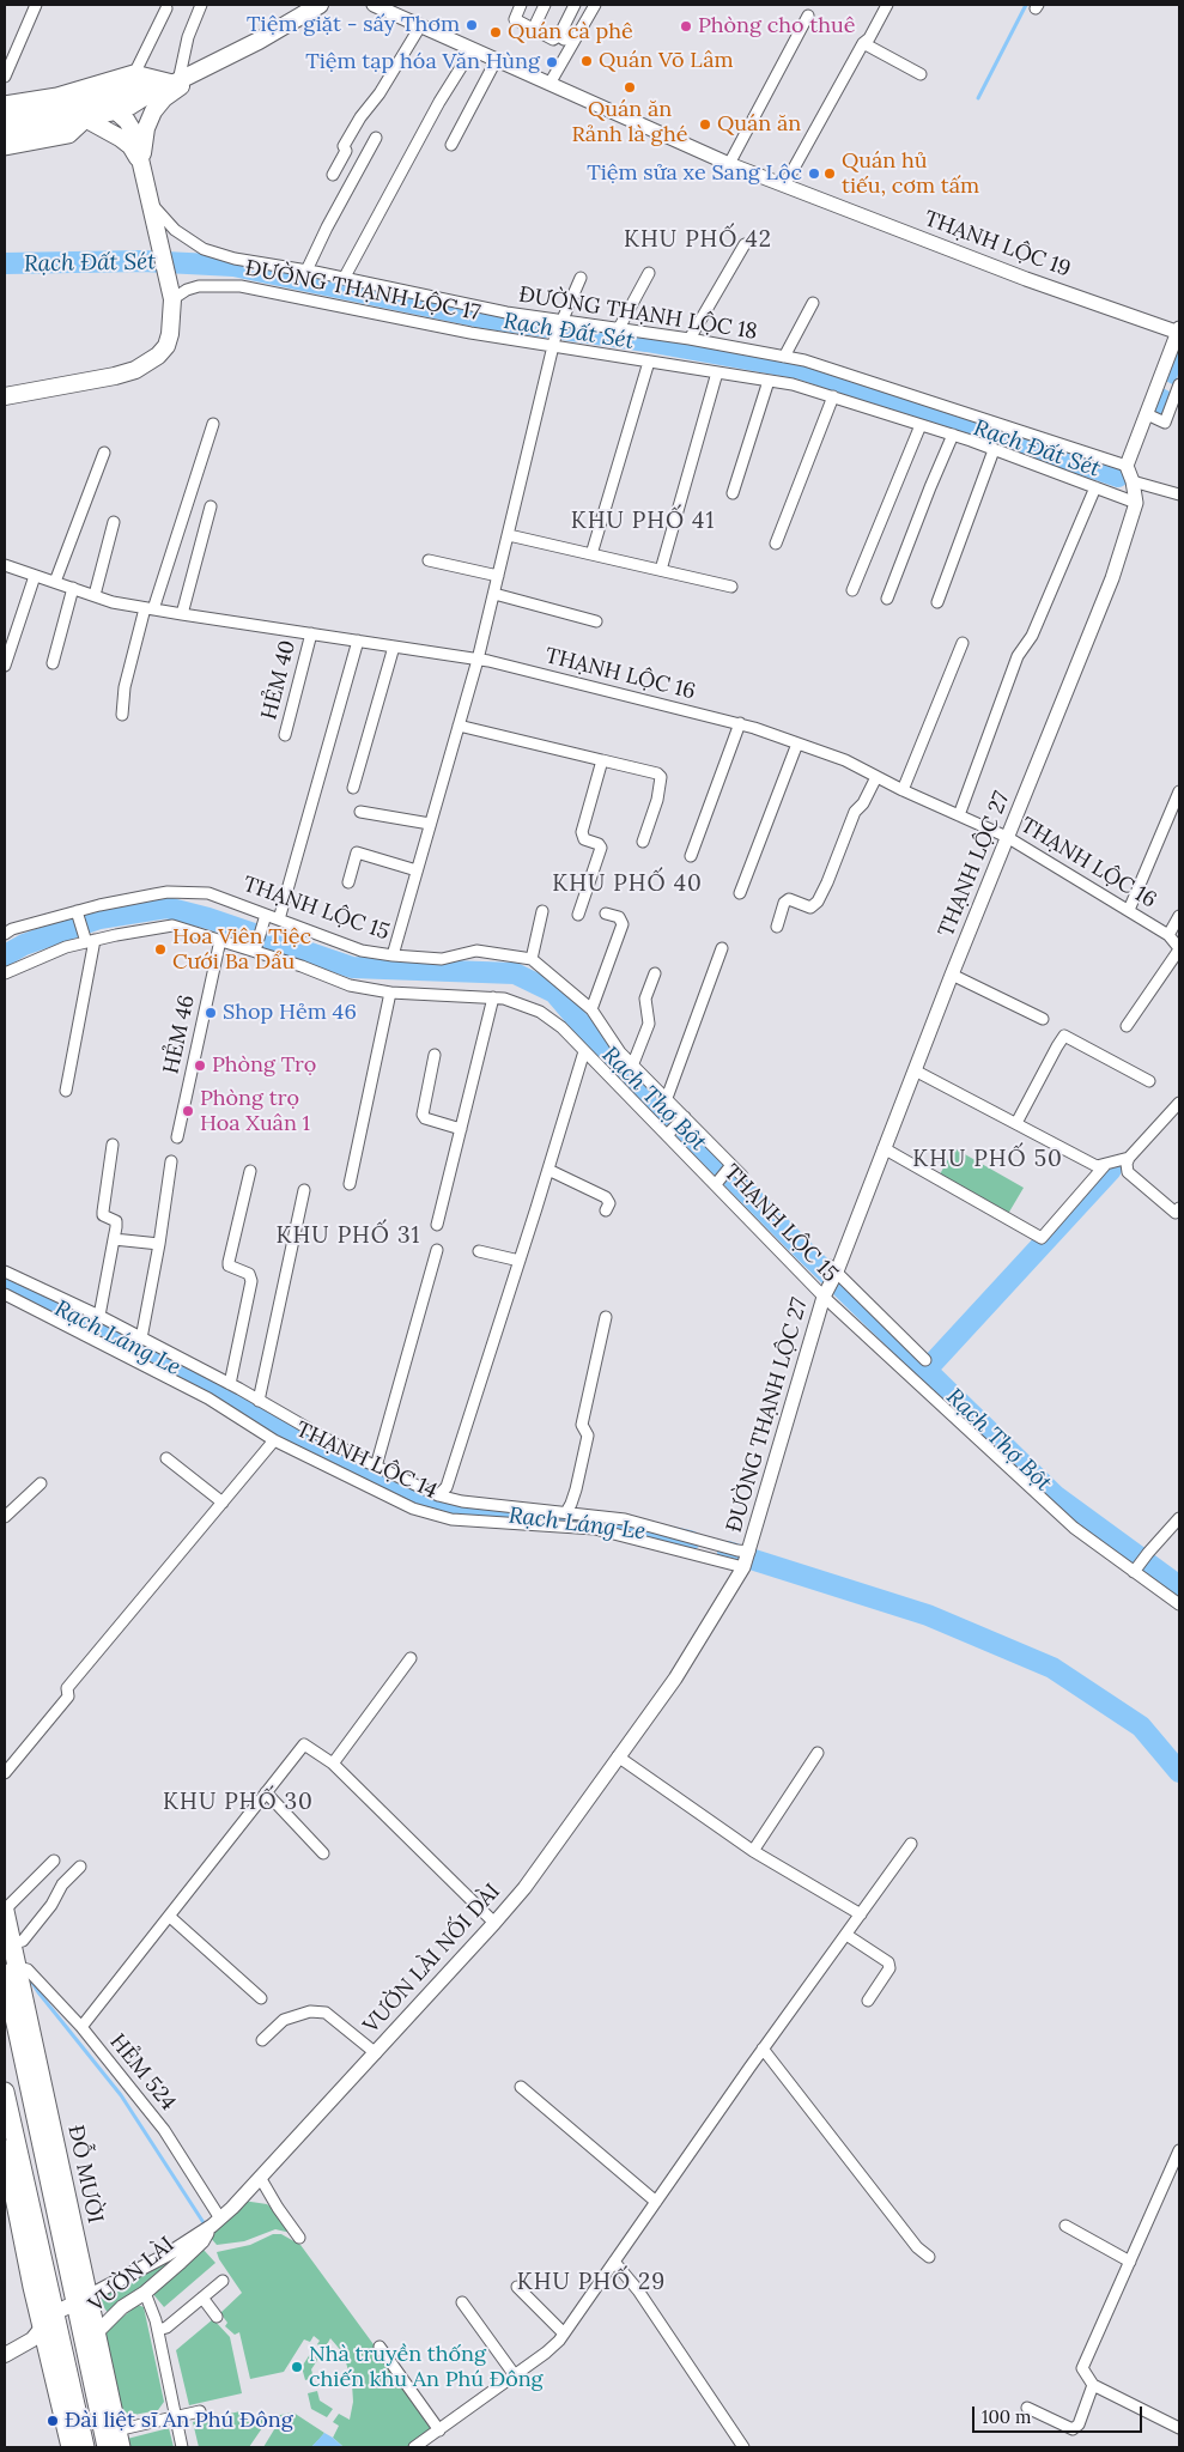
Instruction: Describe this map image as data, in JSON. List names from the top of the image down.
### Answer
{
  "streets": {
    "highway": ["ĐỖ MƯỜI"],
    "main road": ["VƯỜN LÀI"],
    "street": [
      "THẠNH LỘC 19",
      "ĐƯỜNG THẠNH LỘC 17",
      "ĐƯỜNG THẠNH LỘC 18",
      "THẠNH LỘC 16",
      "HẺM 40",
      "THẠNH LỘC 27",
      "THẠNH LỘC 15",
      "HẺM 46",
      "ĐƯỜNG THẠNH LỘC 27",
      "THẠNH LỘC 14",
      "VƯỜN LÀI NỐI DÀI",
      "HẺM 524"
    ]
  },
  "crossings": [
    ["ĐƯỜNG THẠNH LỘC 17", "THẠNH LỘC 27"],
    ["ĐƯỜNG THẠNH LỘC 18", "THẠNH LỘC 27"],
    ["THẠNH LỘC 16", "HẺM 40"],
    ["THẠNH LỘC 16", "THẠNH LỘC 27"],
    ["THẠNH LỘC 27", "THẠNH LỘC 15"],
    ["THẠNH LỘC 27", "ĐƯỜNG THẠNH LỘC 27"],
    ["THẠNH LỘC 15", "HẺM 46"],
    ["THẠNH LỘC 15", "ĐƯỜNG THẠNH LỘC 27"],
    ["THẠNH LỘC 15", "THẠNH LỘC 14"],
    ["ĐƯỜNG THẠNH LỘC 27", "THẠNH LỘC 14"],
    ["ĐƯỜNG THẠNH LỘC 27", "VƯỜN LÀI NỐI DÀI"],
    ["THẠNH LỘC 14", "VƯỜN LÀI NỐI DÀI"],
    ["VƯỜN LÀI NỐI DÀI", "HẺM 524"],
    ["VƯỜN LÀI NỐI DÀI", "ĐỖ MƯỜI"],
    ["VƯỜN LÀI NỐI DÀI", "VƯỜN LÀI"],
    ["HẺM 524", "ĐỖ MƯỜI"],
    ["HẺM 524", "VƯỜN LÀI"],
    ["ĐỖ MƯỜI", "VƯỜN LÀI"]
  ],
  "districts": [
    "KHU PHỐ 42",
    "KHU PHỐ 41",
    "KHU PHỐ 40",
    "KHU PHỐ 50",
    "KHU PHỐ 31",
    "KHU PHỐ 30",
    "KHU PHỐ 29"
  ],
  "water": ["Rạch Đất Sét", "Rạch Thợ Bột", "Rạch Láng Le"],
  "places": [
    "Tiệm giặt - sấy Thơm",
    "Phòng cho thuê",
    "Quán cà phê",
    "Quán Võ Lâm",
    "Tiệm tạp hóa Văn Hùng",
    "Quán ăn Rảnh là ghé",
    "Quán ăn",
    "Tiệm sửa xe Sang Lộc",
    "Quán hủ tiếu, cơm tấm",
    "Hoa Viên Tiệc Cưới Ba Dẩu",
    "Shop Hẻm 46",
    "Phòng Trọ",
    "Phòng trọ Hoa Xuân 1",
    "Nhà truyền thống chiến khu An Phú Đông",
    "Đài liệt sĩ An Phú Đông"
  ],
  "scale_bar": "100 m"
}
